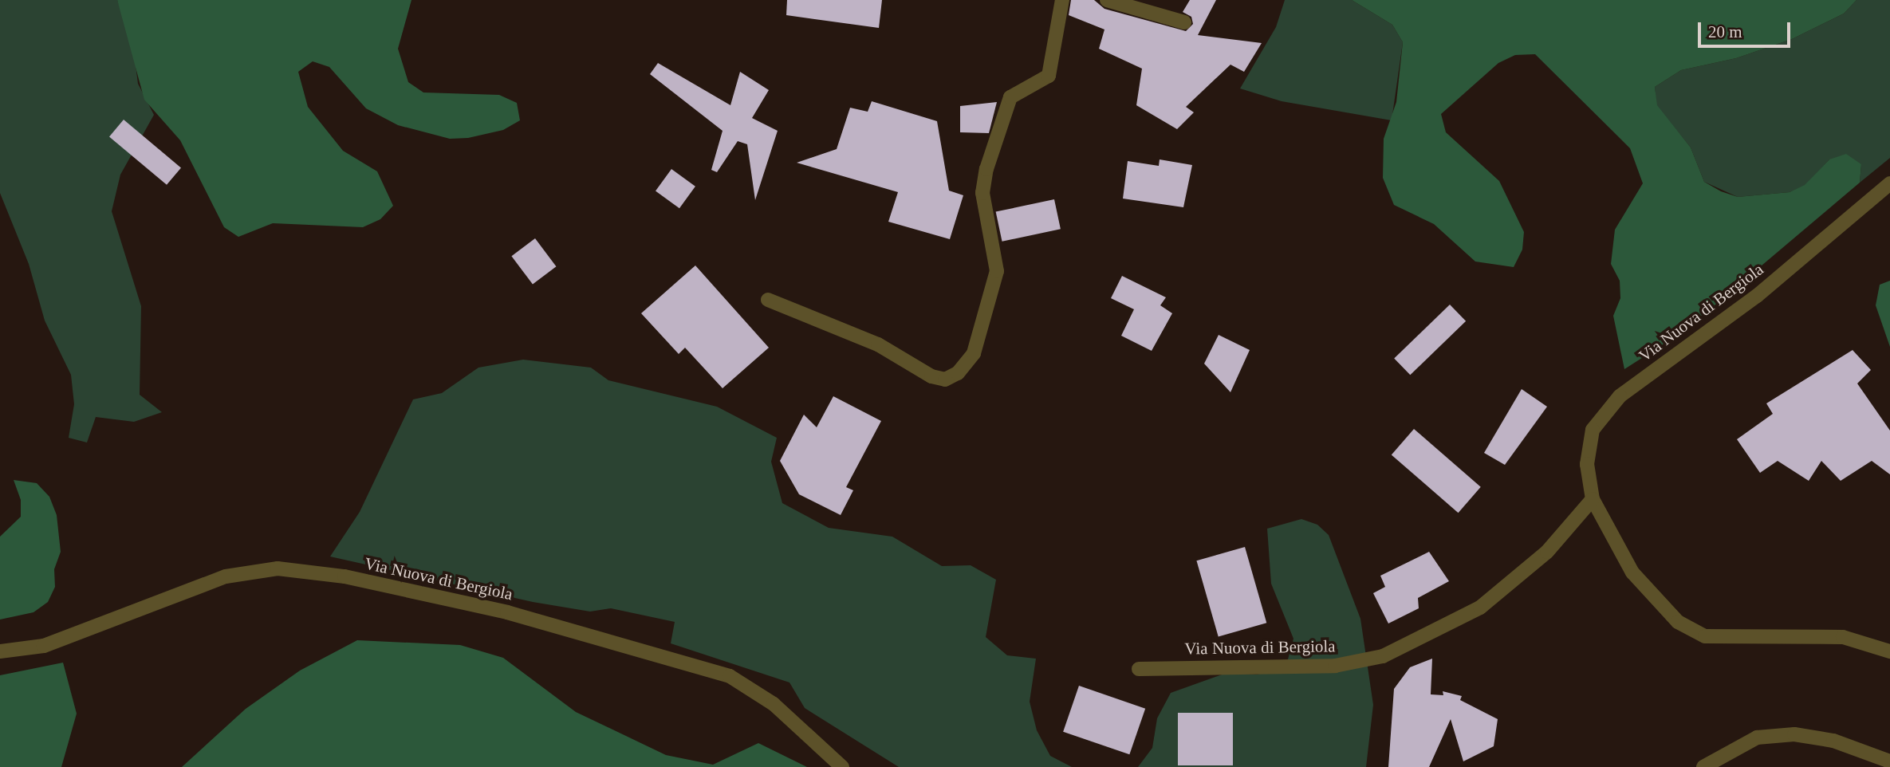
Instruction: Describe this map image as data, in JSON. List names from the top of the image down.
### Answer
{
  "streets": {
    "street": ["Via Nuova di Bergiola"]
  },
  "scale_bar": "20 m"
}
